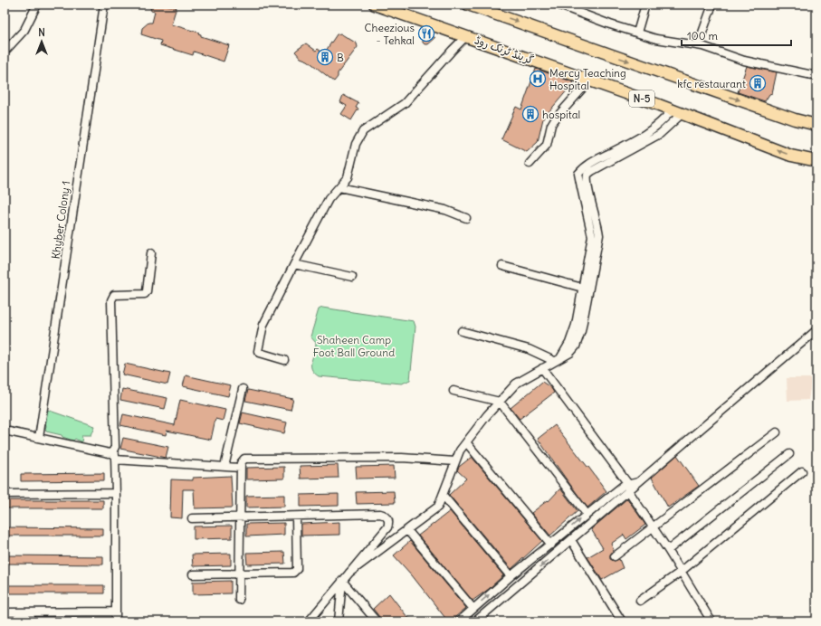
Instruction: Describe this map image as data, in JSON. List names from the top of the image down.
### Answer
{
  "streets": {
    "highway": ["گرینڈ ٹرنک روڈ", "N-5"],
    "street": ["Khyber Colony 1"]
  },
  "parks": ["Shaheen Camp Foot Ball Ground"],
  "places": {
    "restaurant": ["Cheezious - Tehkal"],
    "building": ["B", "kfc restaurant", "hospital"],
    "hospital": ["Mercy Teaching Hospital"]
  },
  "scale_bar": "100 m",
  "north": "top"
}
